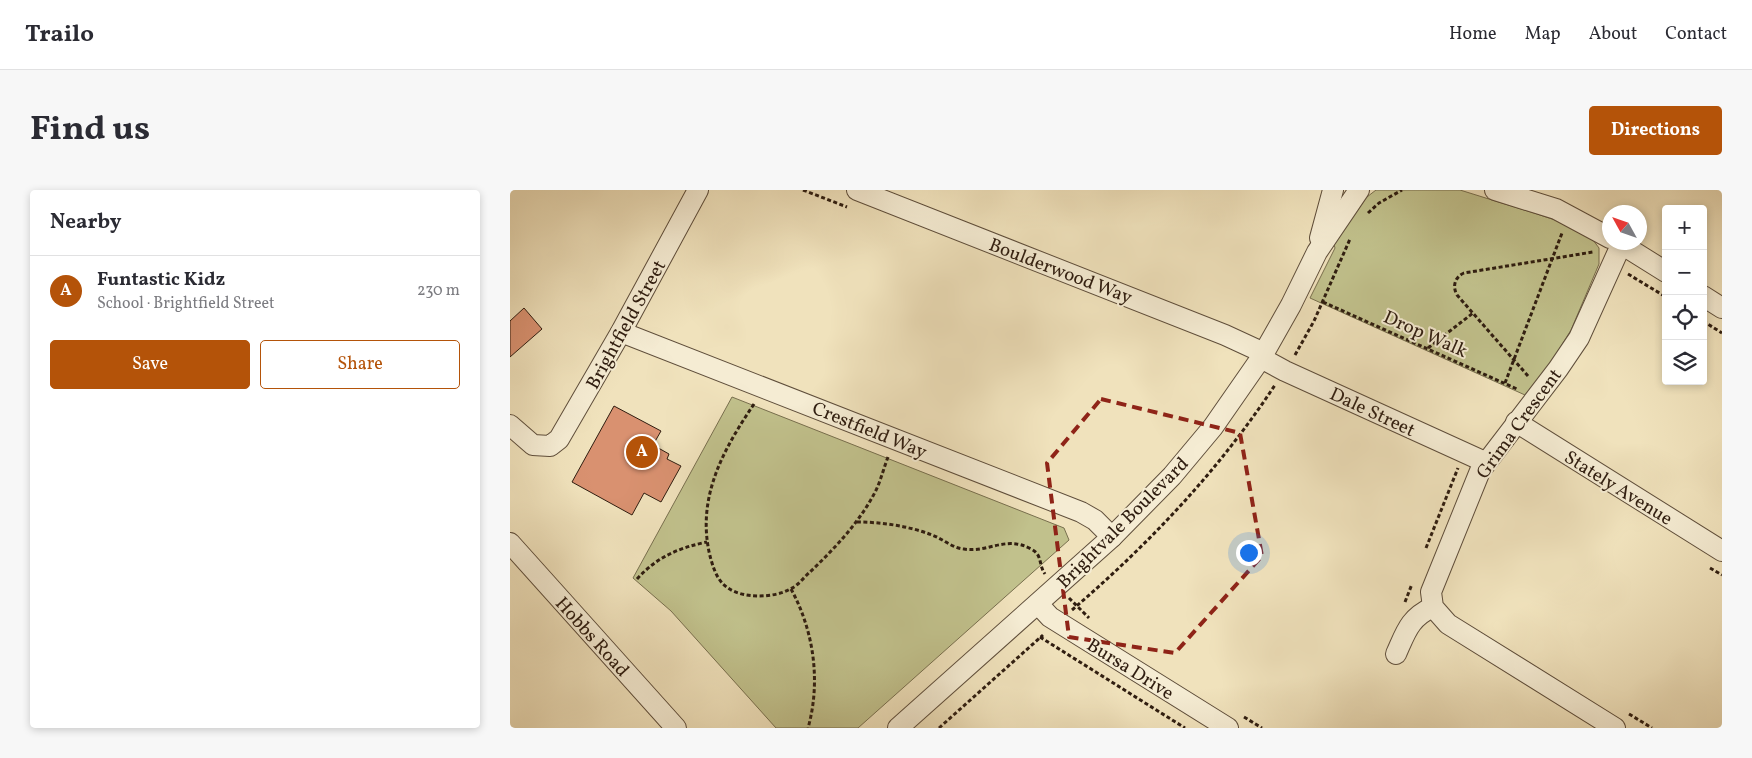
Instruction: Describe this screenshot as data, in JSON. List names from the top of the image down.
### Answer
{
  "streets": {
    "street": [
      "Boulderwood Way",
      "Brightfield Street",
      "Dale Street",
      "Grima Crescent",
      "Crestfield Way",
      "Stately Avenue",
      "Brightvale Boulevard",
      "Hobbs Road",
      "Bursa Drive"
    ],
    "path": ["Drop Walk"]
  },
  "crossings": [
    ["Boulderwood Way", "Dale Street"],
    ["Boulderwood Way", "Brightvale Boulevard"],
    ["Brightfield Street", "Crestfield Way"],
    ["Dale Street", "Grima Crescent"],
    ["Dale Street", "Brightvale Boulevard"],
    ["Grima Crescent", "Stately Avenue"],
    ["Crestfield Way", "Brightvale Boulevard"],
    ["Brightvale Boulevard", "Bursa Drive"]
  ],
  "north": "top left",
  "page": {
    "header": "Trailo",
    "nav": [
      "Home",
      "Map",
      "About",
      "Contact"
    ],
    "title": "Find us",
    "buttons": [
      "Directions",
      ["Save", "Share"]
    ],
    "heading": "Nearby",
    "map_buttons": ["+", "−"],
    "list": [
      {
        "mark": "A",
        "name": "Funtastic Kidz",
        "note": "School · Brightfield Street",
        "value": "230 m"
      }
    ],
    "pins": "A"
  }
}
